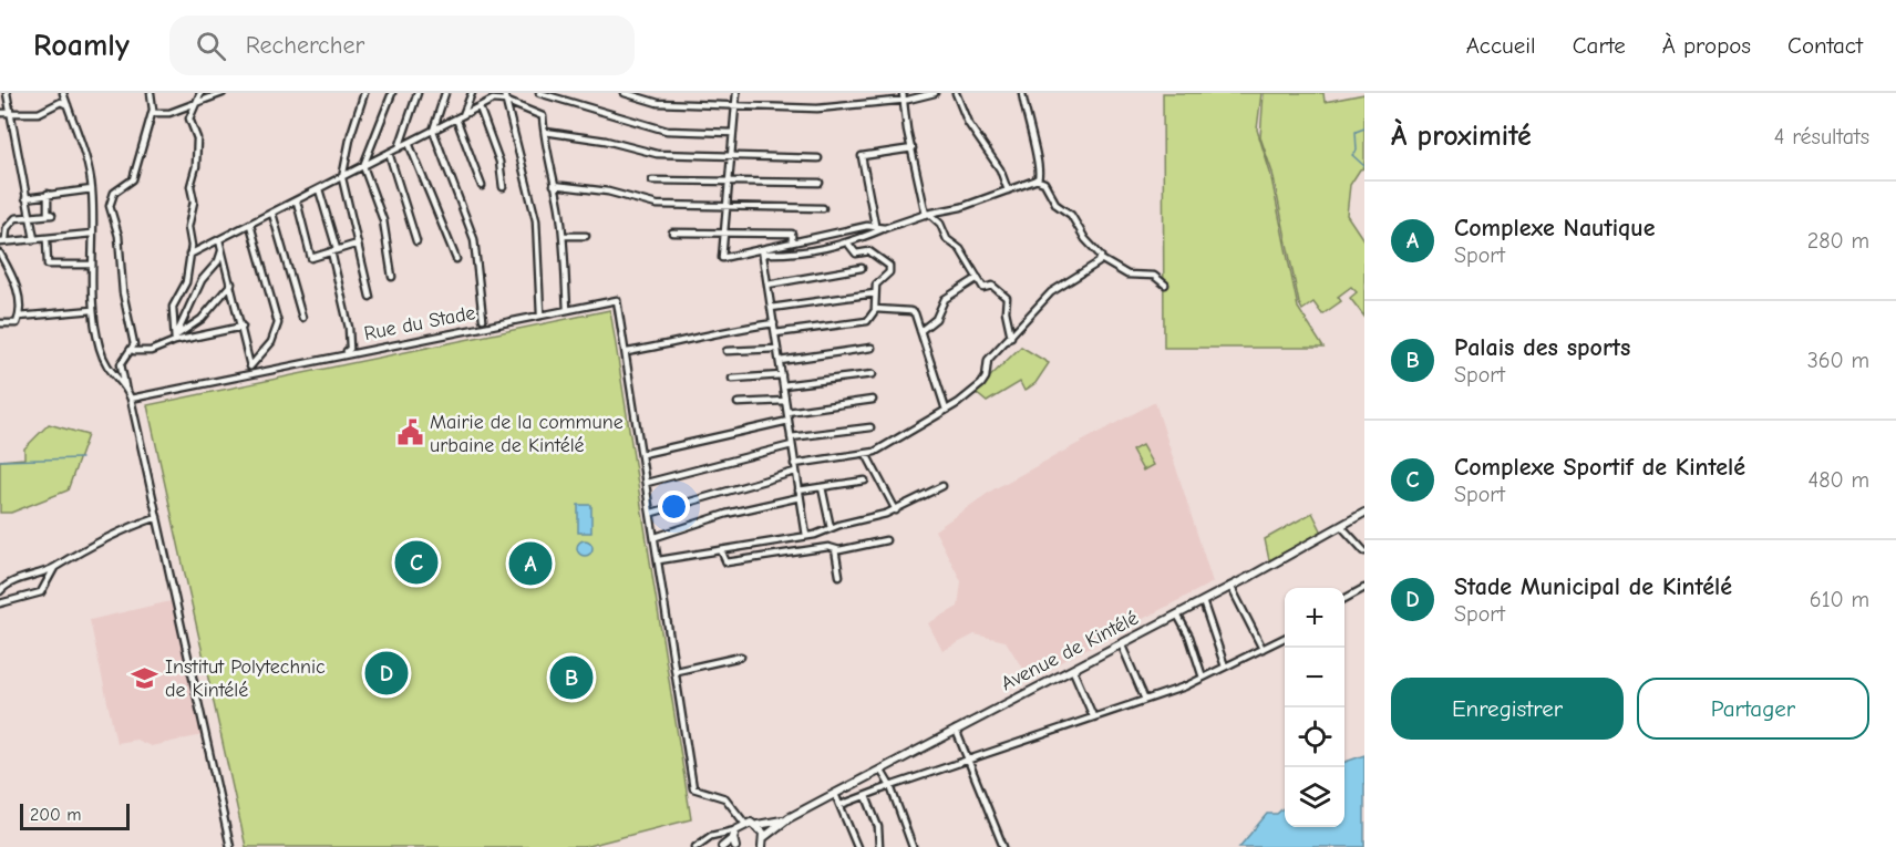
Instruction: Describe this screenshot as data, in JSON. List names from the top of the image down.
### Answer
{
  "streets": {
    "main road": ["Avenue de Kintélé"],
    "street": ["Rue du Stade"]
  },
  "crossings": [
    ["Rue du Stade", "Avenue de Kintélé"]
  ],
  "places": {
    "public building": ["Mairie de la commune urbaine de Kintélé"],
    "school or university": ["Institut Polytechnic de Kintélé"]
  },
  "scale_bar": "200 m",
  "page": {
    "header": "Roamly",
    "search": "Rechercher",
    "nav": [
      "Accueil",
      "Carte",
      "À propos",
      "Contact"
    ],
    "heading": ["À proximité", "4 résultats"],
    "list": [
      {
        "mark": "A",
        "name": "Complexe Nautique",
        "note": "Sport",
        "value": "280 m"
      },
      {
        "mark": "B",
        "name": "Palais des sports",
        "note": "Sport",
        "value": "360 m"
      },
      {
        "mark": "C",
        "name": "Complexe Sportif de Kintelé",
        "note": "Sport",
        "value": "480 m"
      },
      {
        "mark": "D",
        "name": "Stade Municipal de Kintélé",
        "note": "Sport",
        "value": "610 m"
      }
    ],
    "pins": [
      "C",
      "A",
      "D",
      "B"
    ],
    "map_buttons": ["+", "−"],
    "buttons": ["Enregistrer", "Partager"],
    "scale": "200 m"
  }
}
